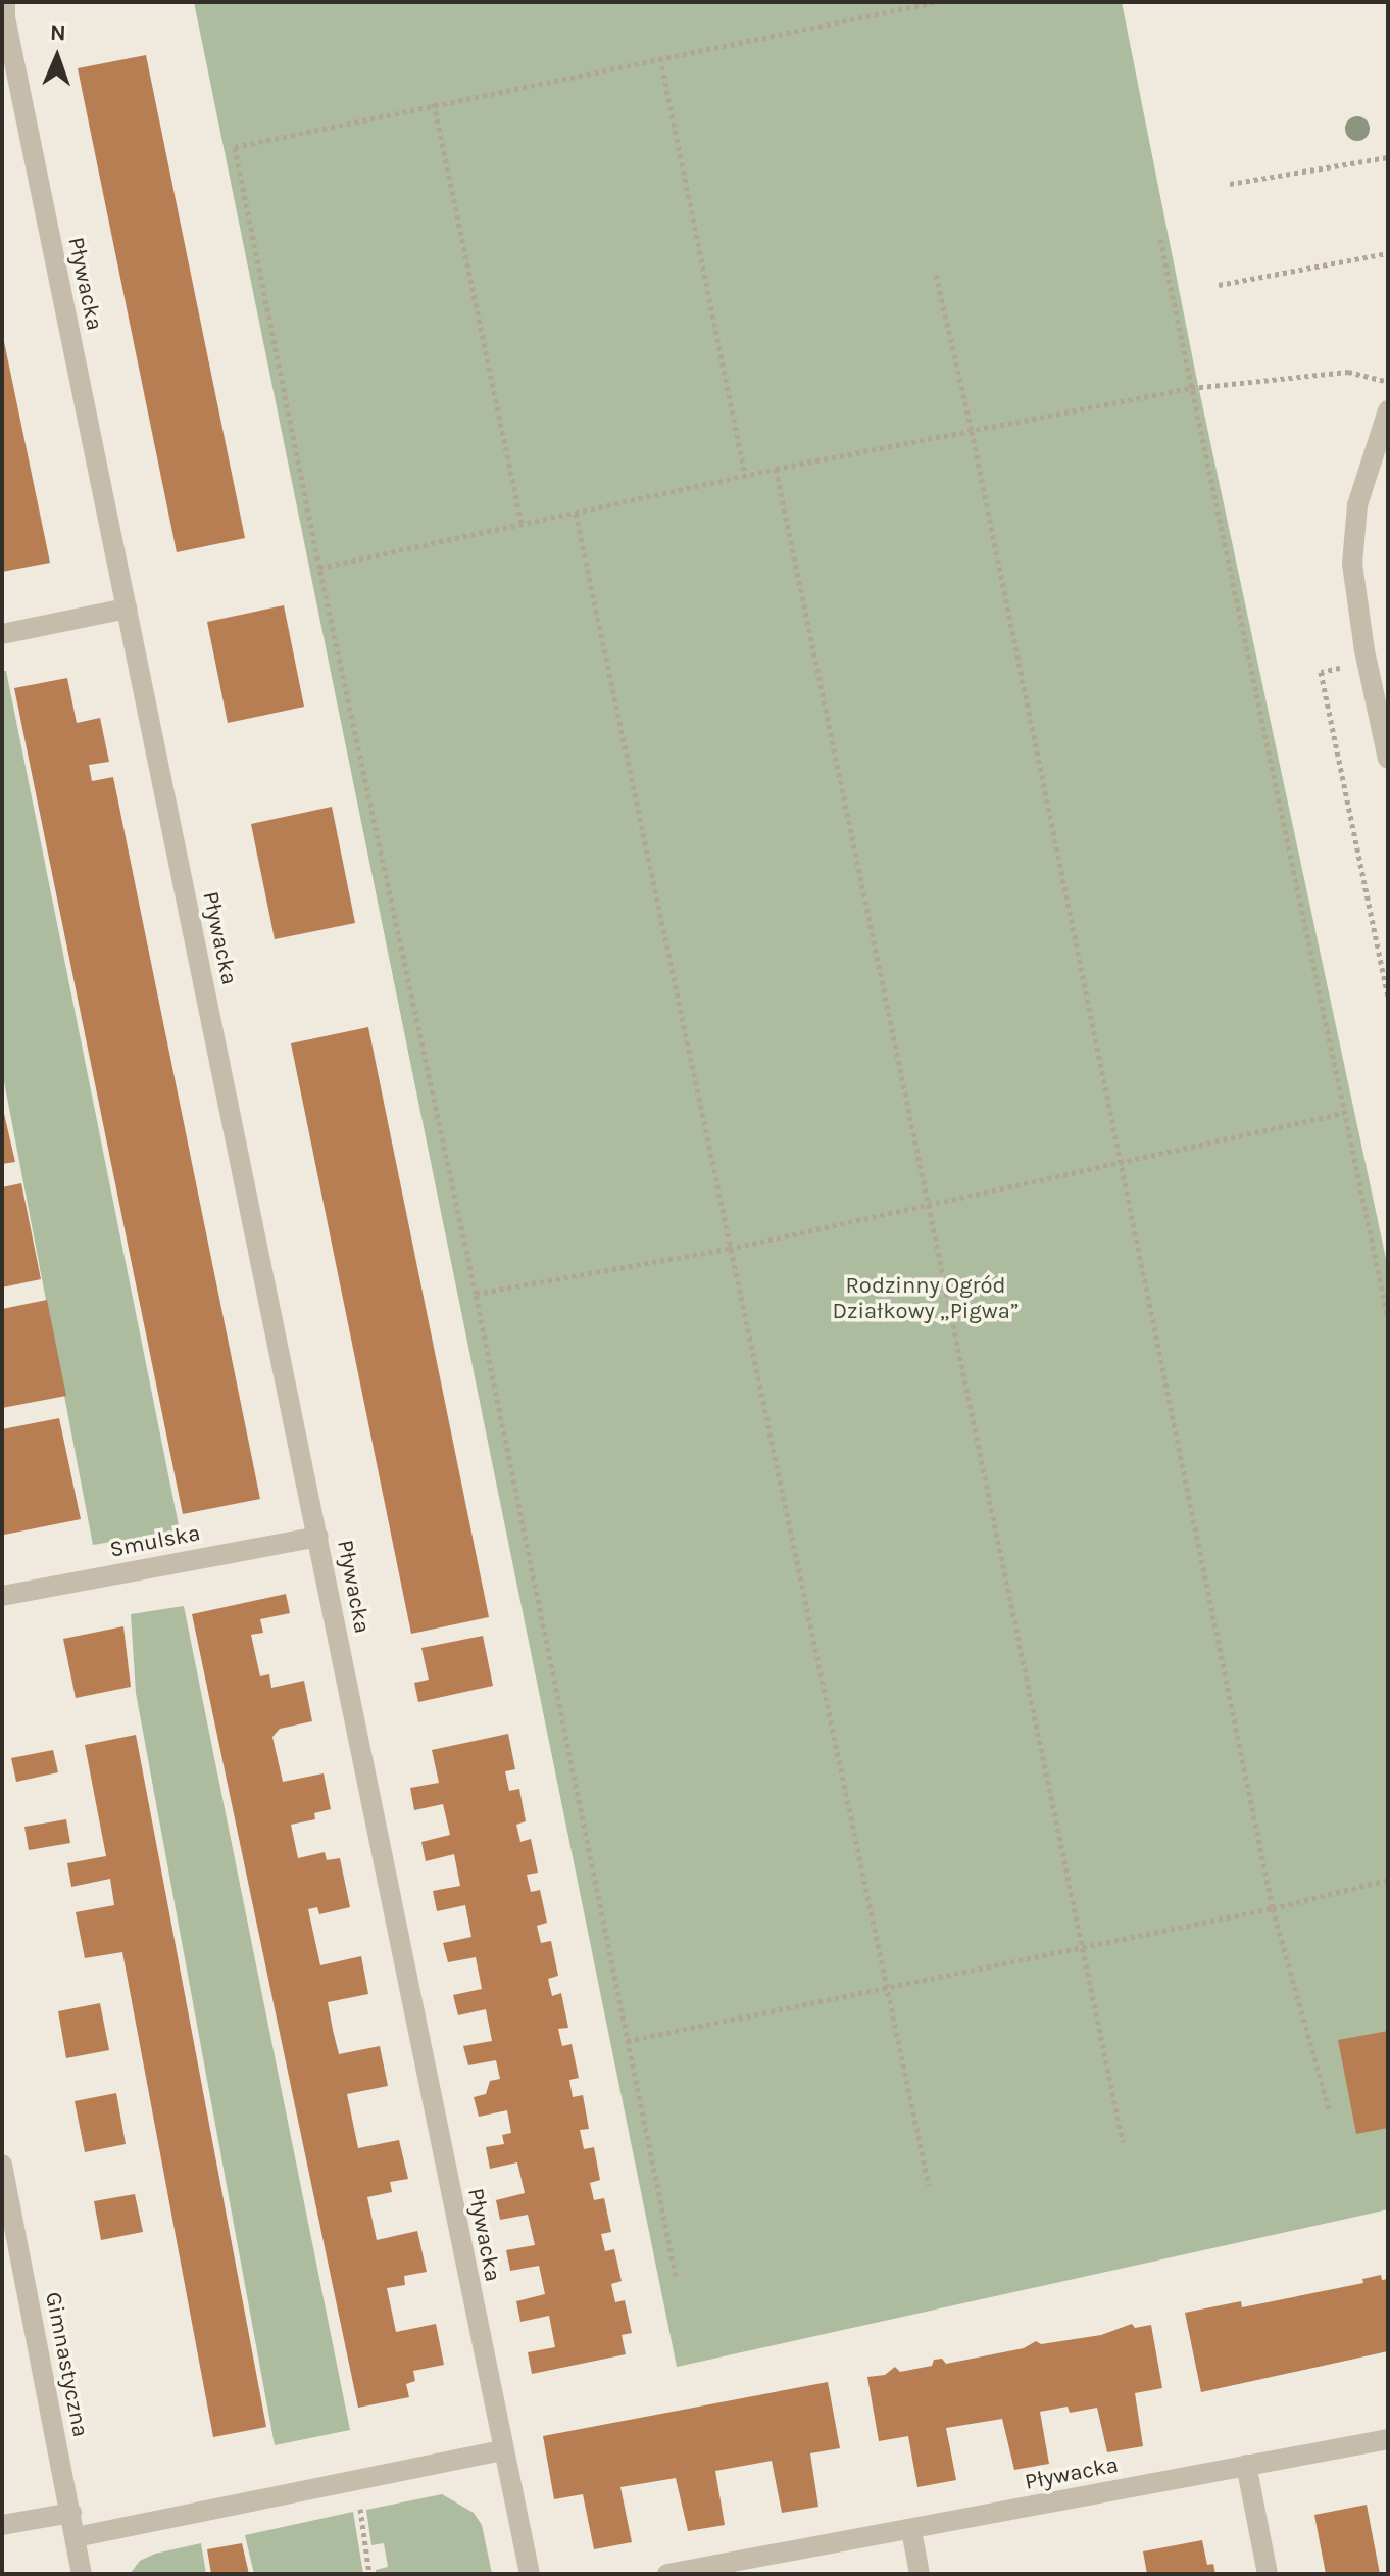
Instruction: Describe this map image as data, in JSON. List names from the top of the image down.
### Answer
{
  "streets": {
    "street": ["Pływacka", "Smulska", "Gimnastyczna"]
  },
  "crossings": [
    ["Pływacka", "Smulska"]
  ],
  "parks": ["Rodzinny Ogród Działkowy „Pigwa”"],
  "north": "top"
}
